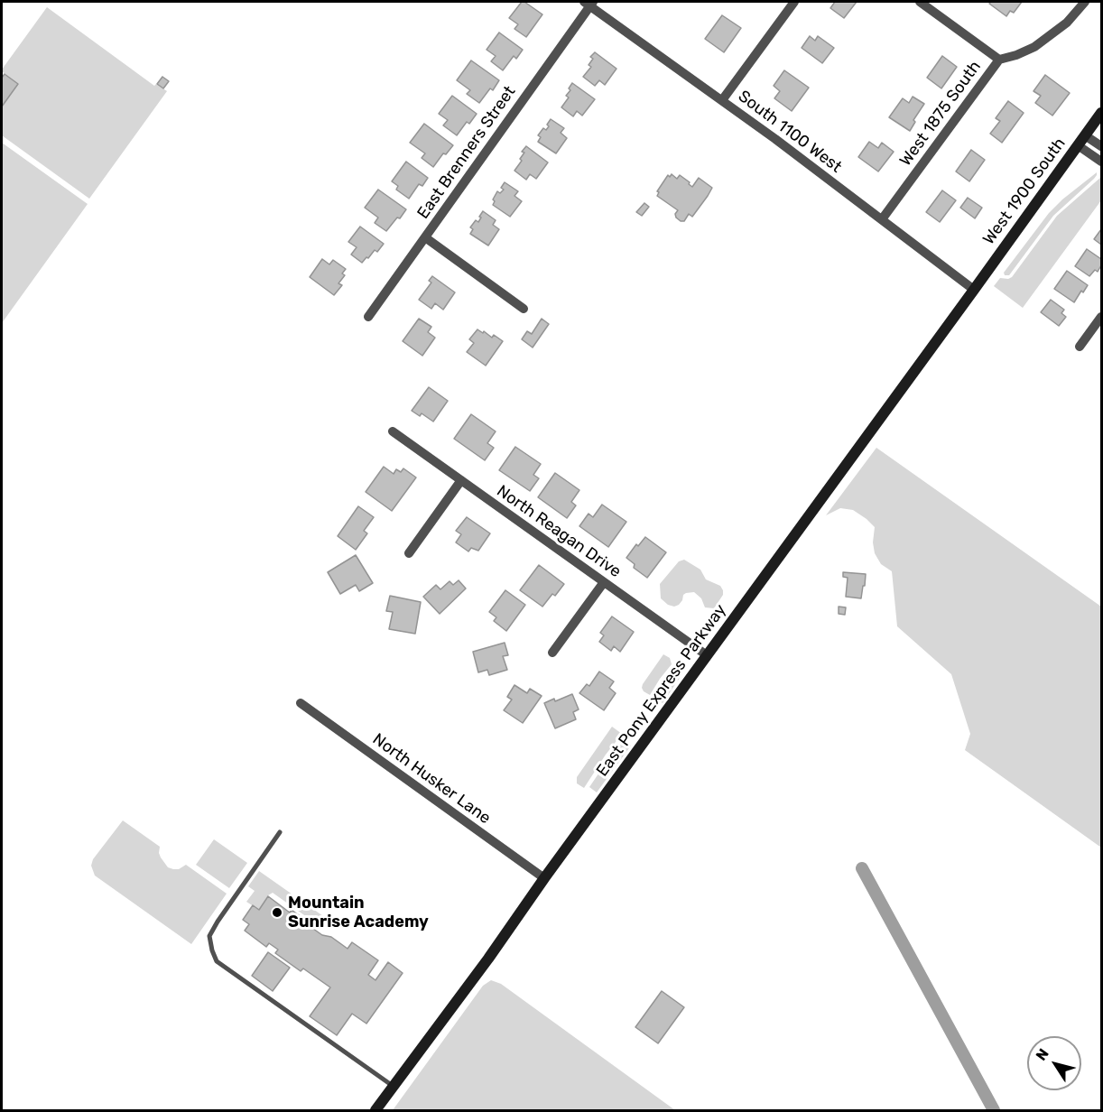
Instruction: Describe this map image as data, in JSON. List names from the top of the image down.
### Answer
{
  "streets": {
    "street": [
      "West 1875 South",
      "South 1100 West",
      "East Brenners Street",
      "West 1900 South",
      "North Reagan Drive",
      "East Pony Express Parkway",
      "North Husker Lane"
    ]
  },
  "crossings": [
    ["West 1875 South", "South 1100 West"],
    ["South 1100 West", "East Brenners Street"],
    ["South 1100 West", "West 1900 South"],
    ["South 1100 West", "East Pony Express Parkway"],
    ["West 1900 South", "East Pony Express Parkway"],
    ["North Reagan Drive", "East Pony Express Parkway"],
    ["East Pony Express Parkway", "North Husker Lane"]
  ],
  "places": ["Mountain Sunrise Academy"],
  "north": "top left"
}
